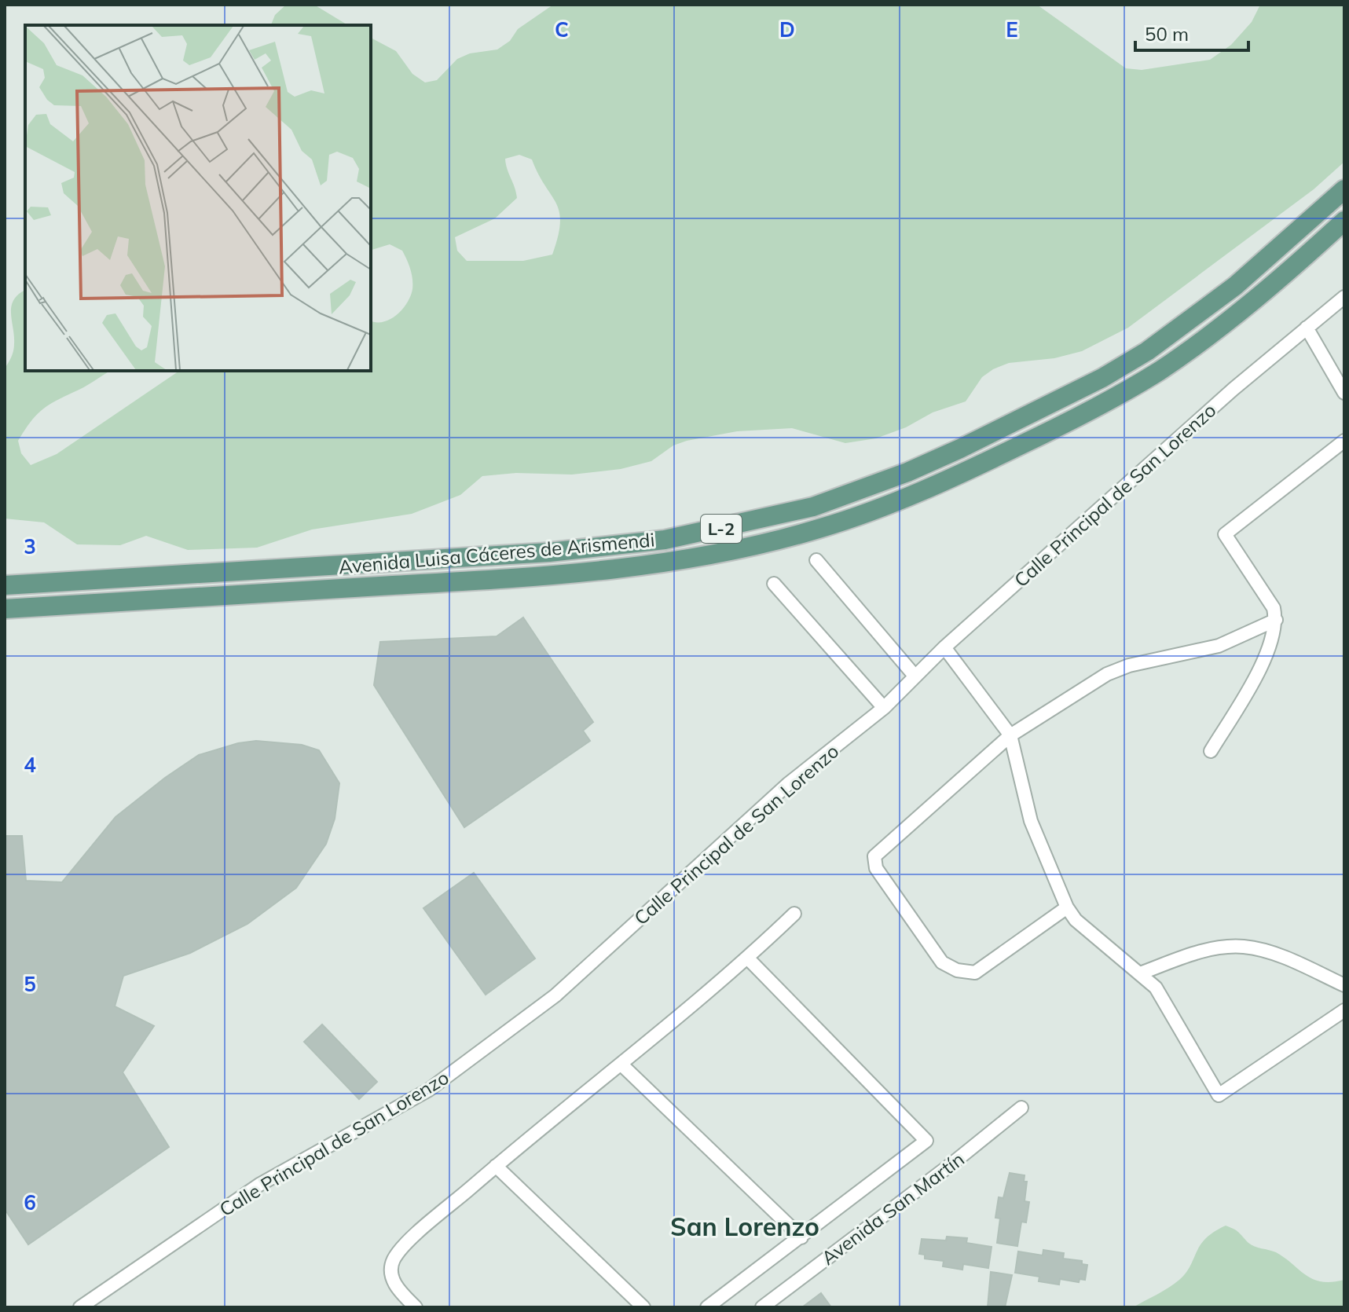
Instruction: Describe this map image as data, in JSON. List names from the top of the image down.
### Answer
{
  "streets": {
    "main road": ["L-2", "Avenida Luisa Cáceres de Arismendi"],
    "street": ["Calle Principal de San Lorenzo", "Avenida San Martín"]
  },
  "districts": ["San Lorenzo"],
  "scale_bar": "50 m",
  "grid": {
    "columns": ["C", "D", "E"],
    "rows": [
      "3",
      "4",
      "5",
      "6"
    ]
  }
}
